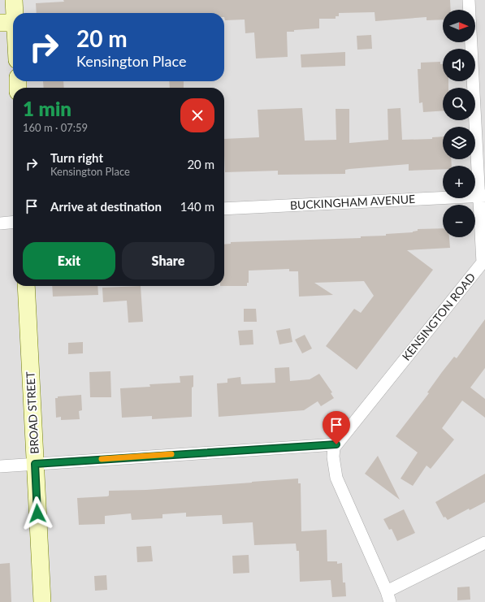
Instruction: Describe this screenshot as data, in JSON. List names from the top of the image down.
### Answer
{
  "streets": {
    "street": ["BUCKINGHAM AVENUE", "KENSINGTON ROAD", "BROAD STREET"]
  },
  "crossings": [
    ["BUCKINGHAM AVENUE", "KENSINGTON ROAD"]
  ],
  "north": "right",
  "page": {
    "map_buttons": ["+", "−"],
    "turn": ["20 m", "Kensington Place"],
    "heading": ["1 min", "160 m · 07:59"],
    "list": [
      {
        "name": "Turn right",
        "note": "Kensington Place",
        "value": "20 m"
      },
      {
        "name": "Arrive at destination",
        "value": "140 m"
      }
    ],
    "buttons": ["Exit", "Share"]
  }
}
